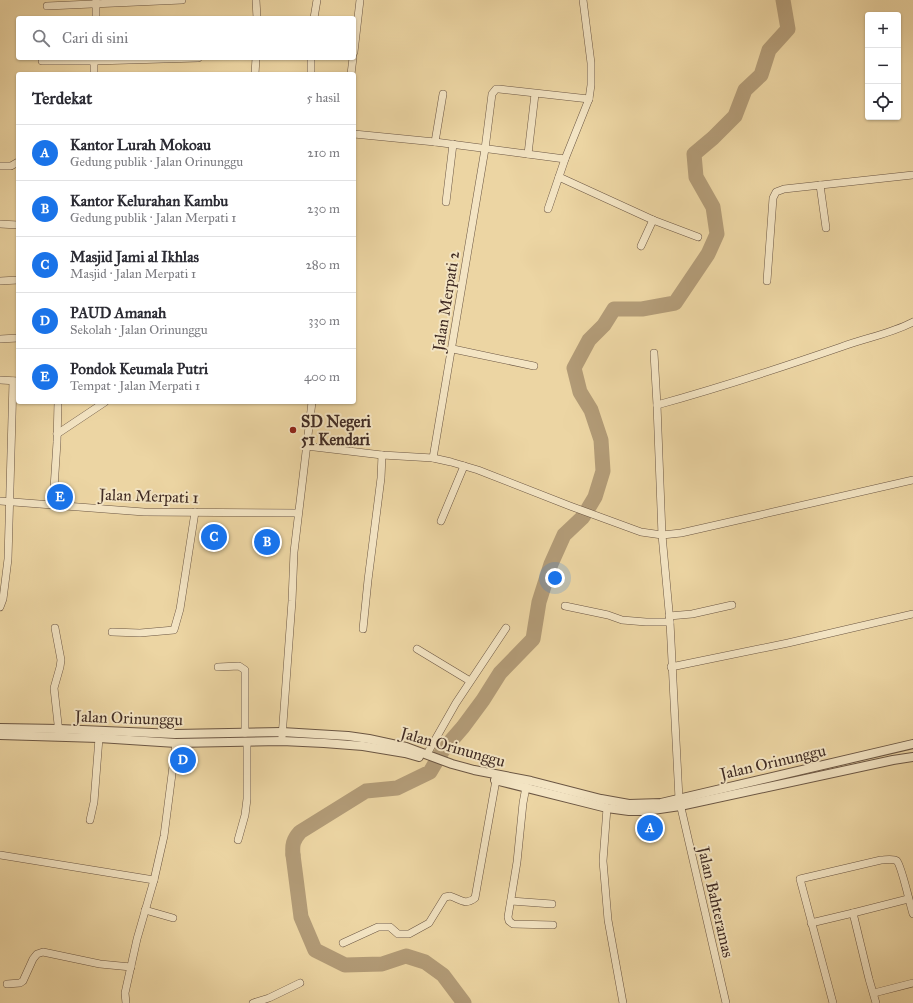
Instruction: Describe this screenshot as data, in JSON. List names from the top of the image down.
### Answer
{
  "streets": {
    "street": [
      "Jalan Merpati 2",
      "Jalan Merpati 1",
      "Jalan Orinunggu",
      "Jalan Bahteramas"
    ]
  },
  "crossings": [
    ["Jalan Orinunggu", "Jalan Bahteramas"]
  ],
  "places": ["SD Negeri 51 Kendari"],
  "page": {
    "map_buttons": ["+", "−"],
    "search": "Cari di sini",
    "heading": ["Terdekat", "5 hasil"],
    "list": [
      {
        "mark": "A",
        "name": "Kantor Lurah Mokoau",
        "note": "Gedung publik · Jalan Orinunggu",
        "value": "210 m"
      },
      {
        "mark": "B",
        "name": "Kantor Kelurahan Kambu",
        "note": "Gedung publik · Jalan Merpati 1",
        "value": "230 m"
      },
      {
        "mark": "C",
        "name": "Masjid Jami al Ikhlas",
        "note": "Masjid · Jalan Merpati 1",
        "value": "280 m"
      },
      {
        "mark": "D",
        "name": "PAUD Amanah",
        "note": "Sekolah · Jalan Orinunggu",
        "value": "330 m"
      },
      {
        "mark": "E",
        "name": "Pondok Keumala Putri",
        "note": "Tempat · Jalan Merpati 1",
        "value": "400 m"
      }
    ],
    "pins": [
      "E",
      "C",
      "B",
      "D",
      "A"
    ]
  }
}
